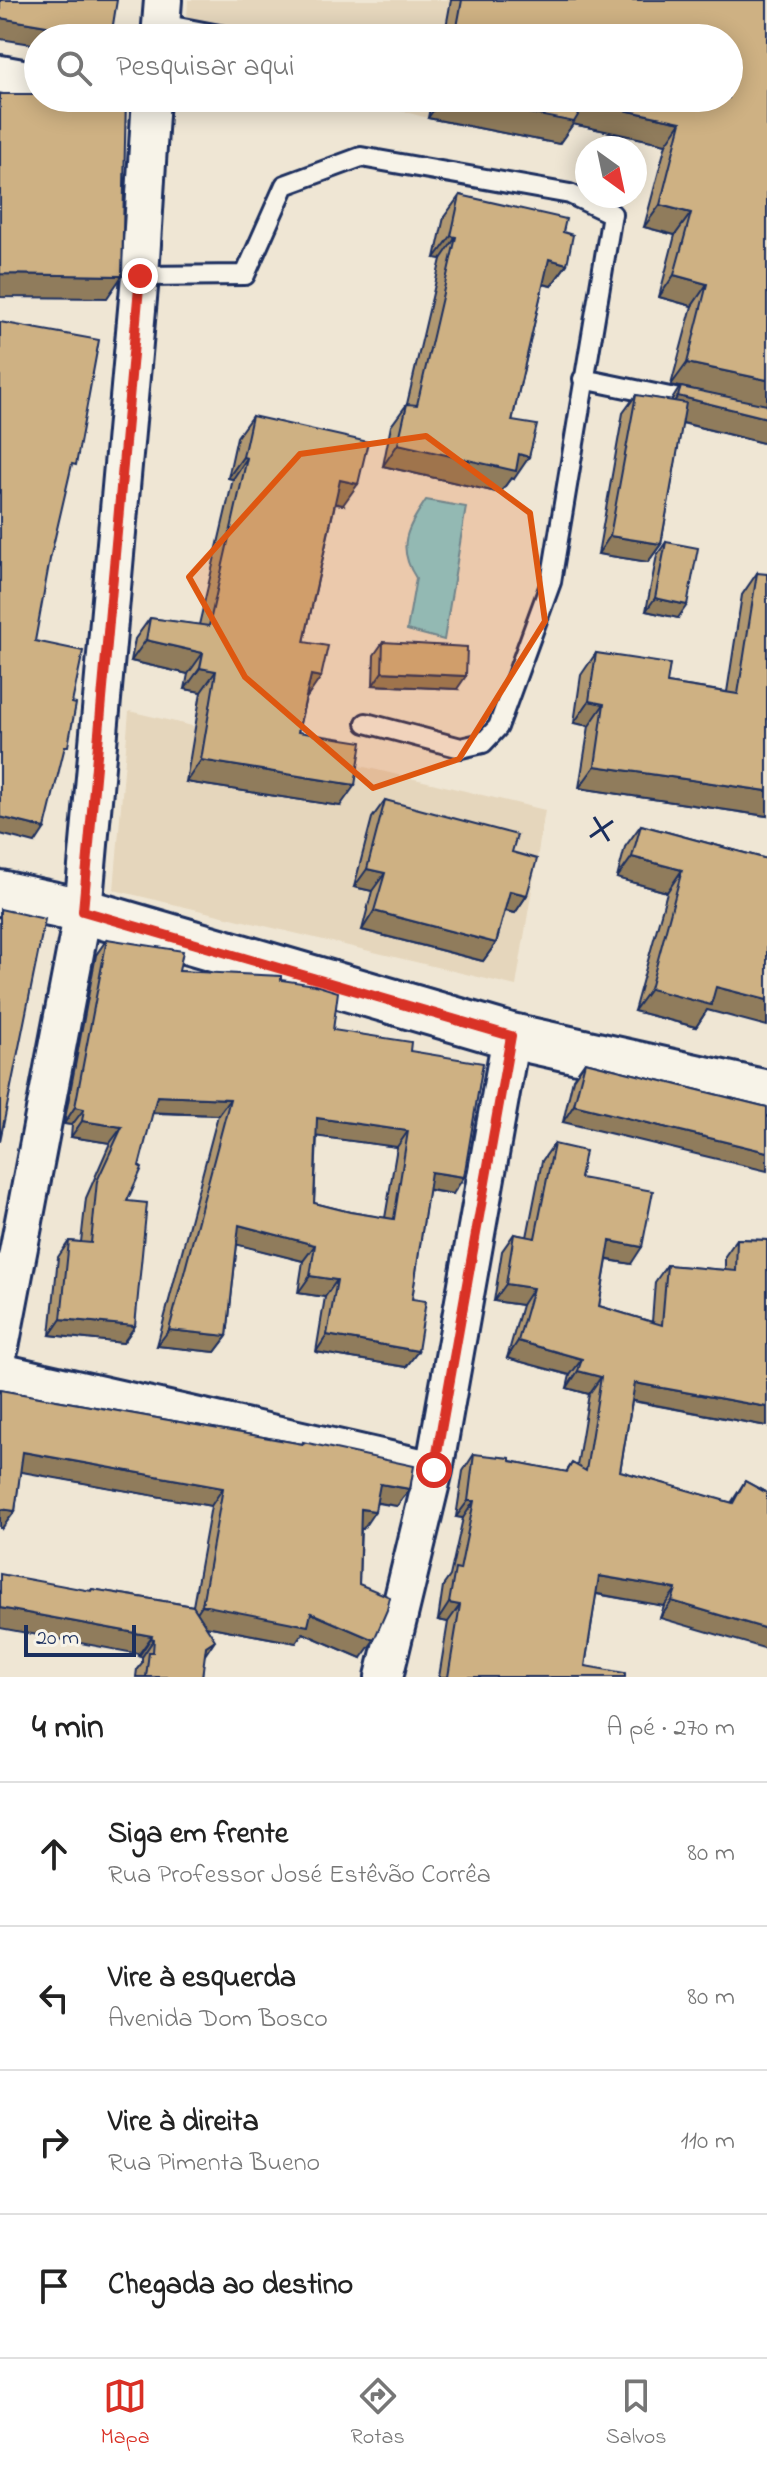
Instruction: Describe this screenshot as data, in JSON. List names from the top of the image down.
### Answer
{
  "scale_bar": "20 m",
  "north": "bottom right",
  "page": {
    "search": "Pesquisar aqui",
    "scale": "20 m",
    "heading": ["4 min", "A pé · 270 m"],
    "list": [
      ["Siga em frente", "Rua Professor José Estêvão Corrêa", "80 m"],
      ["Vire à esquerda", "Avenida Dom Bosco", "80 m"],
      ["Vire à direita", "Rua Pimenta Bueno", "110 m"],
      "Chegada ao destino"
    ],
    "nav": ["Mapa", "Rotas", "Salvos"]
  }
}
